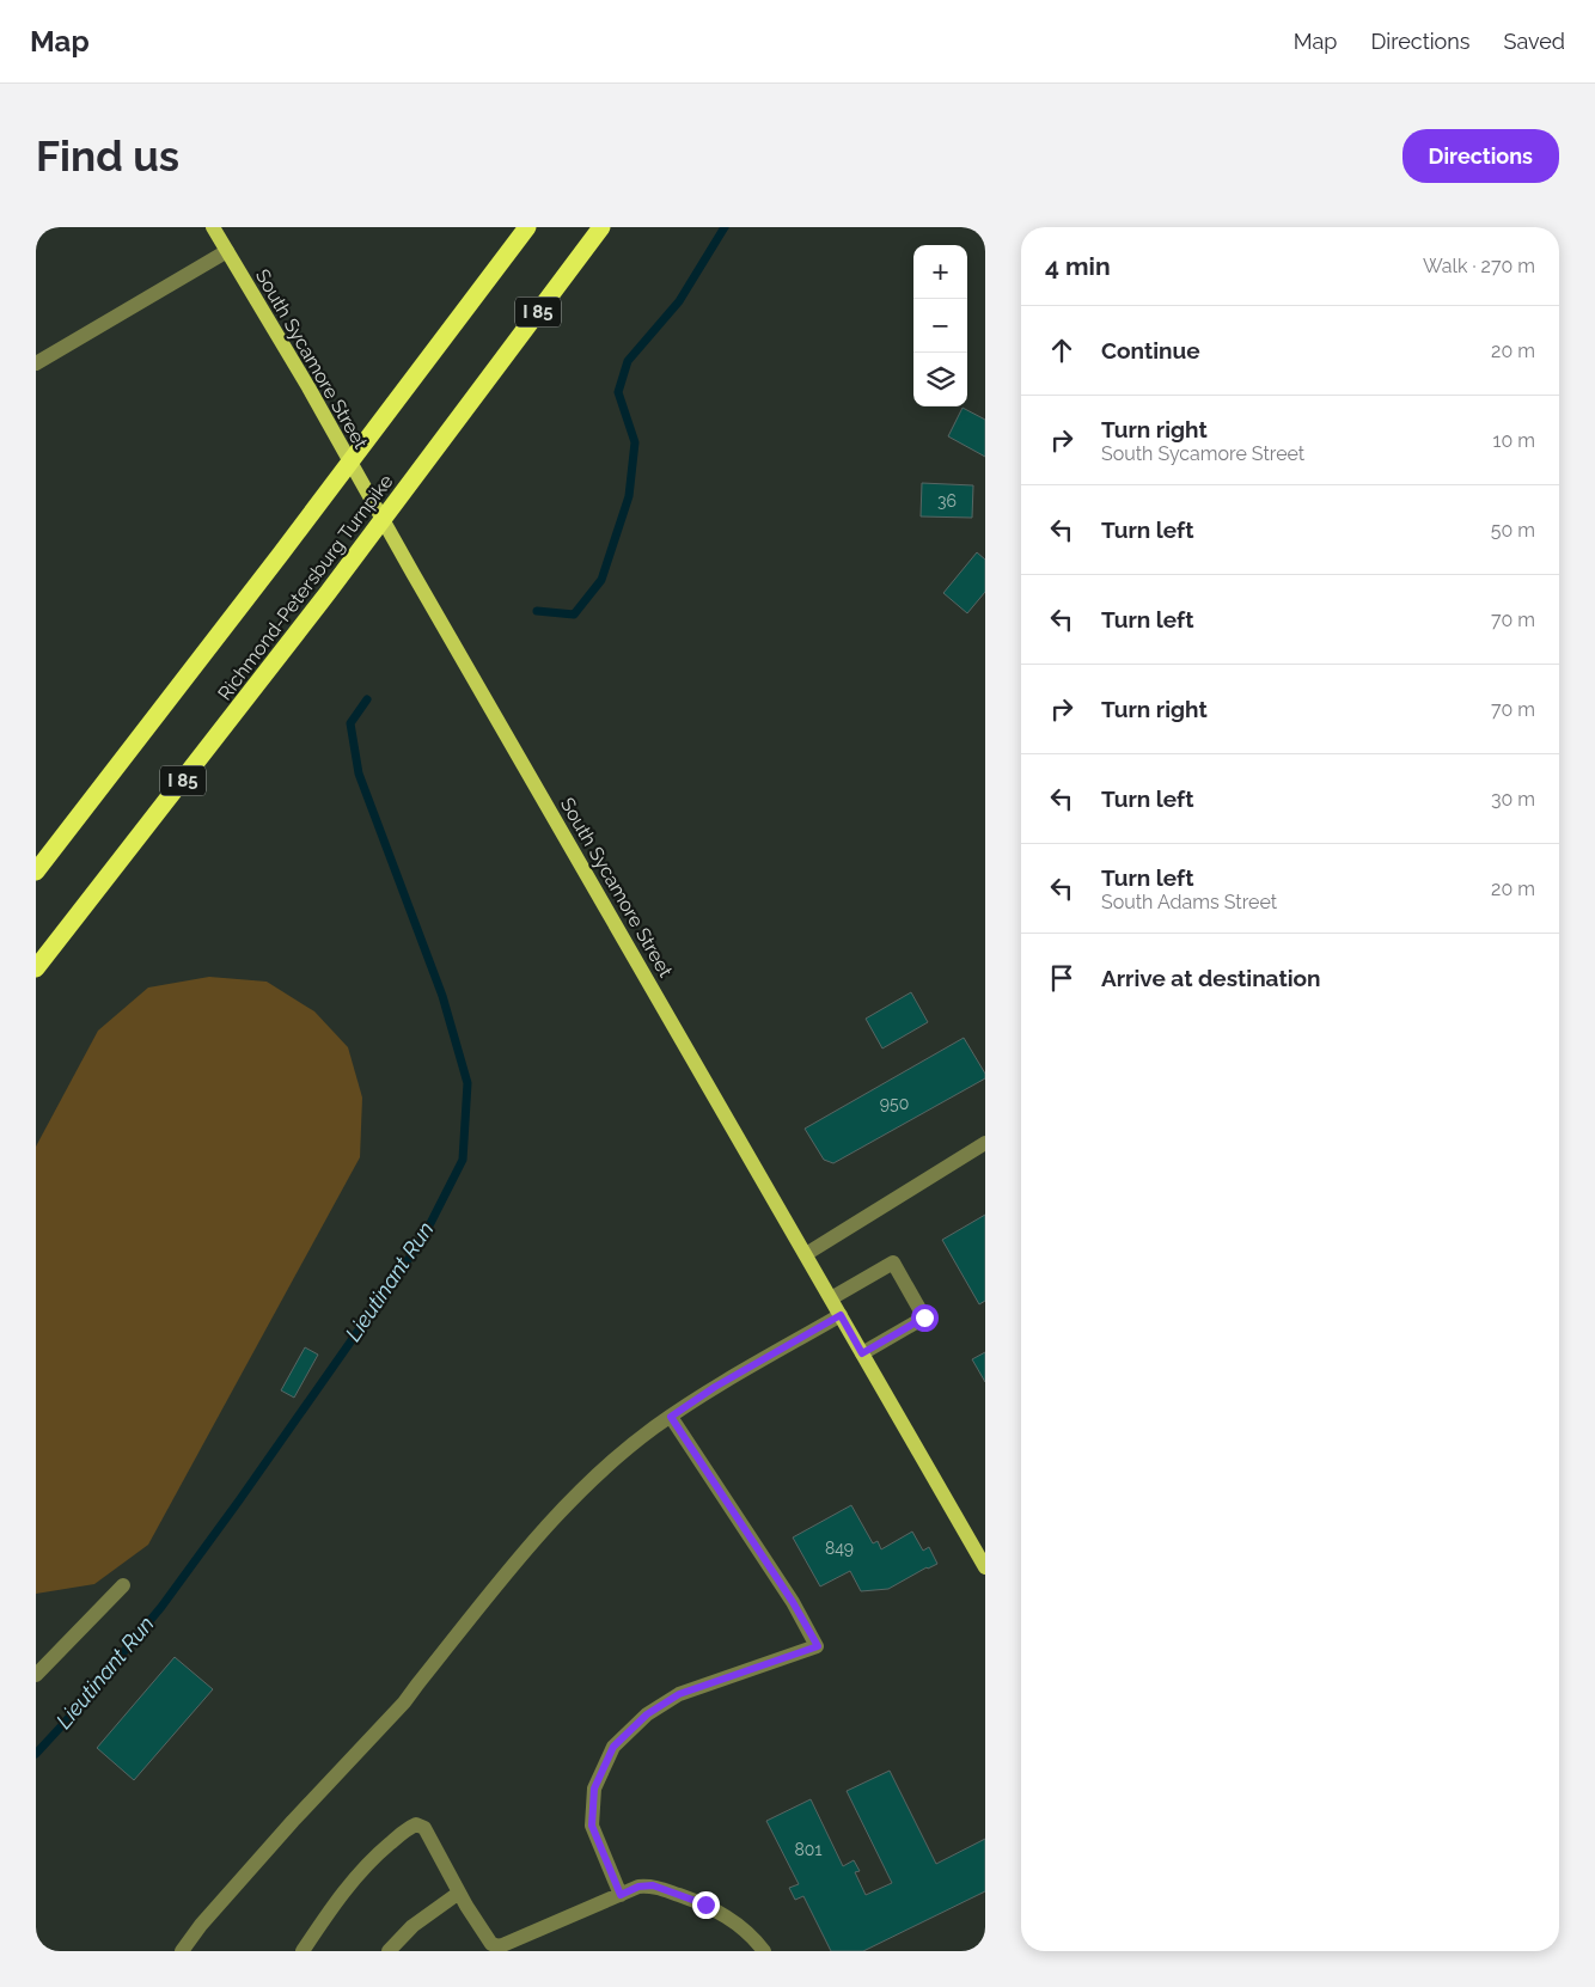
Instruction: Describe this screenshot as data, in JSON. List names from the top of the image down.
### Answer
{
  "streets": {
    "highway": ["I 85", "Richmond-Petersburg Turnpike"],
    "main road": ["South Sycamore Street"]
  },
  "water": ["Lieutinant Run"],
  "house_numbers": [
    "36",
    "950",
    "849",
    "801"
  ],
  "page": {
    "header": "Map",
    "nav": ["Map", "Directions", "Saved"],
    "buttons": "Directions",
    "title": "Find us",
    "heading": ["4 min", "Walk · 270 m"],
    "map_buttons": ["+", "−"],
    "list": [
      ["Continue", "20 m"],
      ["Turn right", "South Sycamore Street", "10 m"],
      ["Turn left", "50 m"],
      ["Turn left", "70 m"],
      ["Turn right", "70 m"],
      ["Turn left", "30 m"],
      ["Turn left", "South Adams Street", "20 m"],
      "Arrive at destination"
    ]
  }
}
